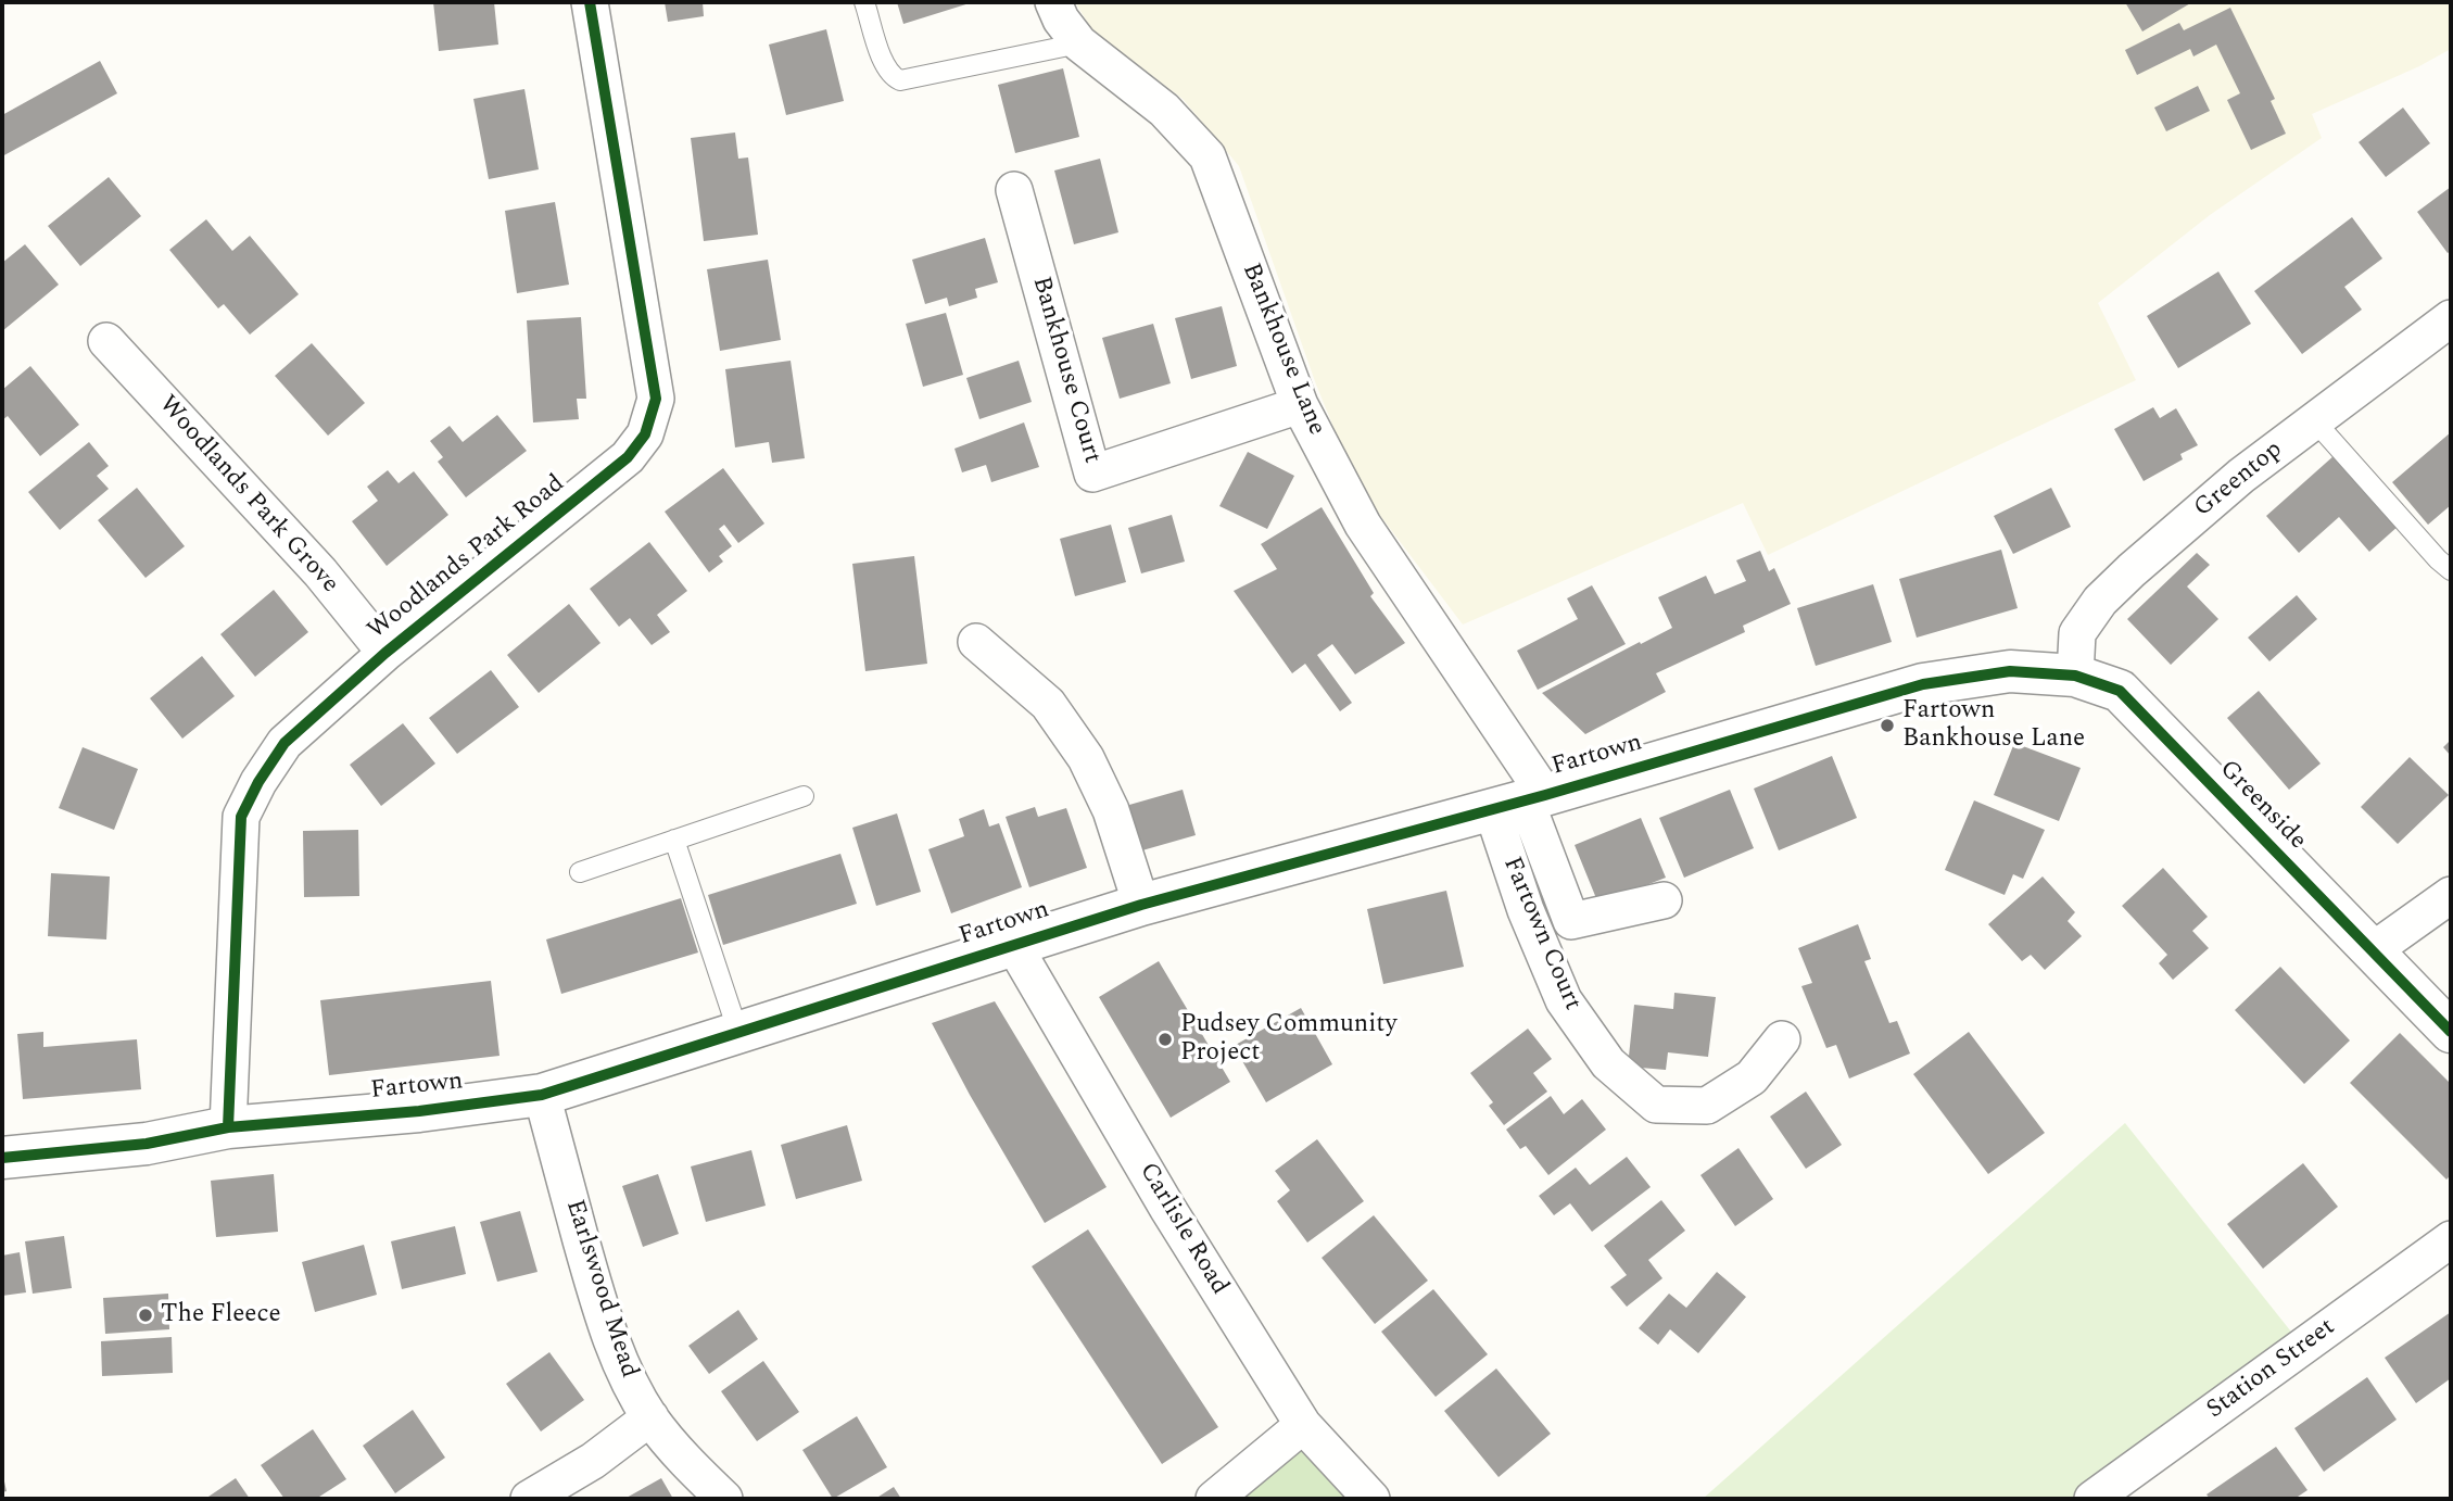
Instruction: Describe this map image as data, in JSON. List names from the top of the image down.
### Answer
{
  "streets": {
    "street": [
      "Bankhouse Lane",
      "Bankhouse Court",
      "Greentop",
      "Woodlands Park Grove",
      "Woodlands Park Road",
      "Fartown",
      "Greenside",
      "Fartown Court",
      "Carlisle Road",
      "Earlswood Mead",
      "Station Street"
    ]
  },
  "crossings": [
    ["Bankhouse Lane", "Bankhouse Court"],
    ["Bankhouse Lane", "Fartown"],
    ["Bankhouse Lane", "Fartown Court"],
    ["Greentop", "Greenside"],
    ["Woodlands Park Grove", "Woodlands Park Road"],
    ["Woodlands Park Road", "Fartown"],
    ["Fartown", "Greenside"],
    ["Fartown", "Fartown Court"],
    ["Fartown", "Carlisle Road"],
    ["Fartown", "Earlswood Mead"]
  ],
  "places": ["Fartown Bankhouse Lane", "Pudsey Community Project", "The Fleece"]
}
